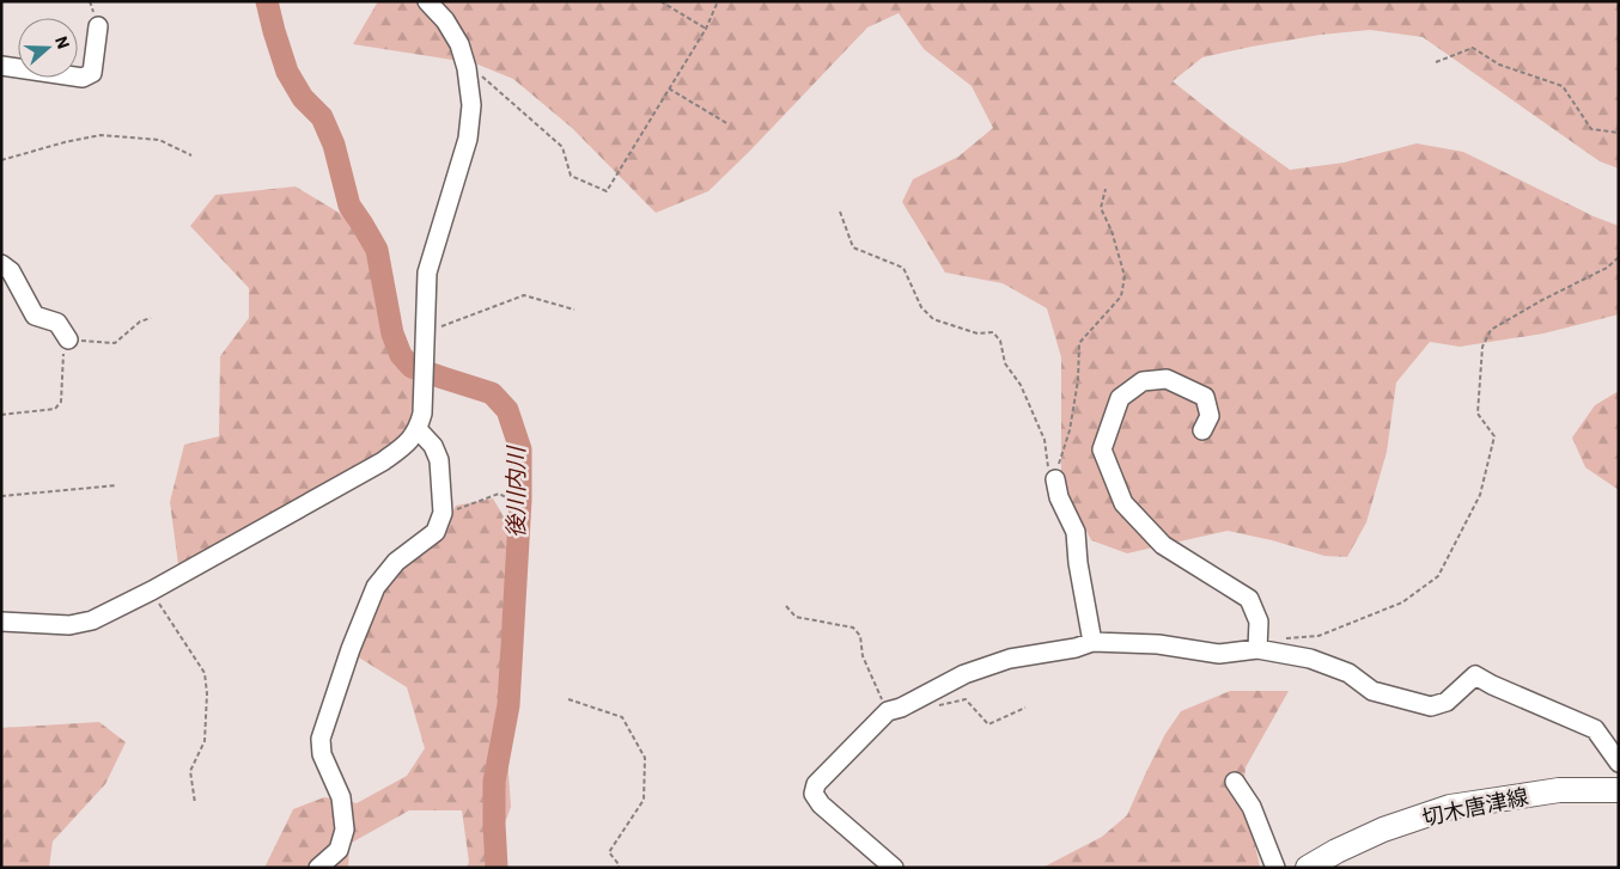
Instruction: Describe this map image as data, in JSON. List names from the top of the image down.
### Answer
{
  "streets": {
    "main road": ["切木唐津線"]
  },
  "water": ["後川内川"],
  "north": "right"
}
